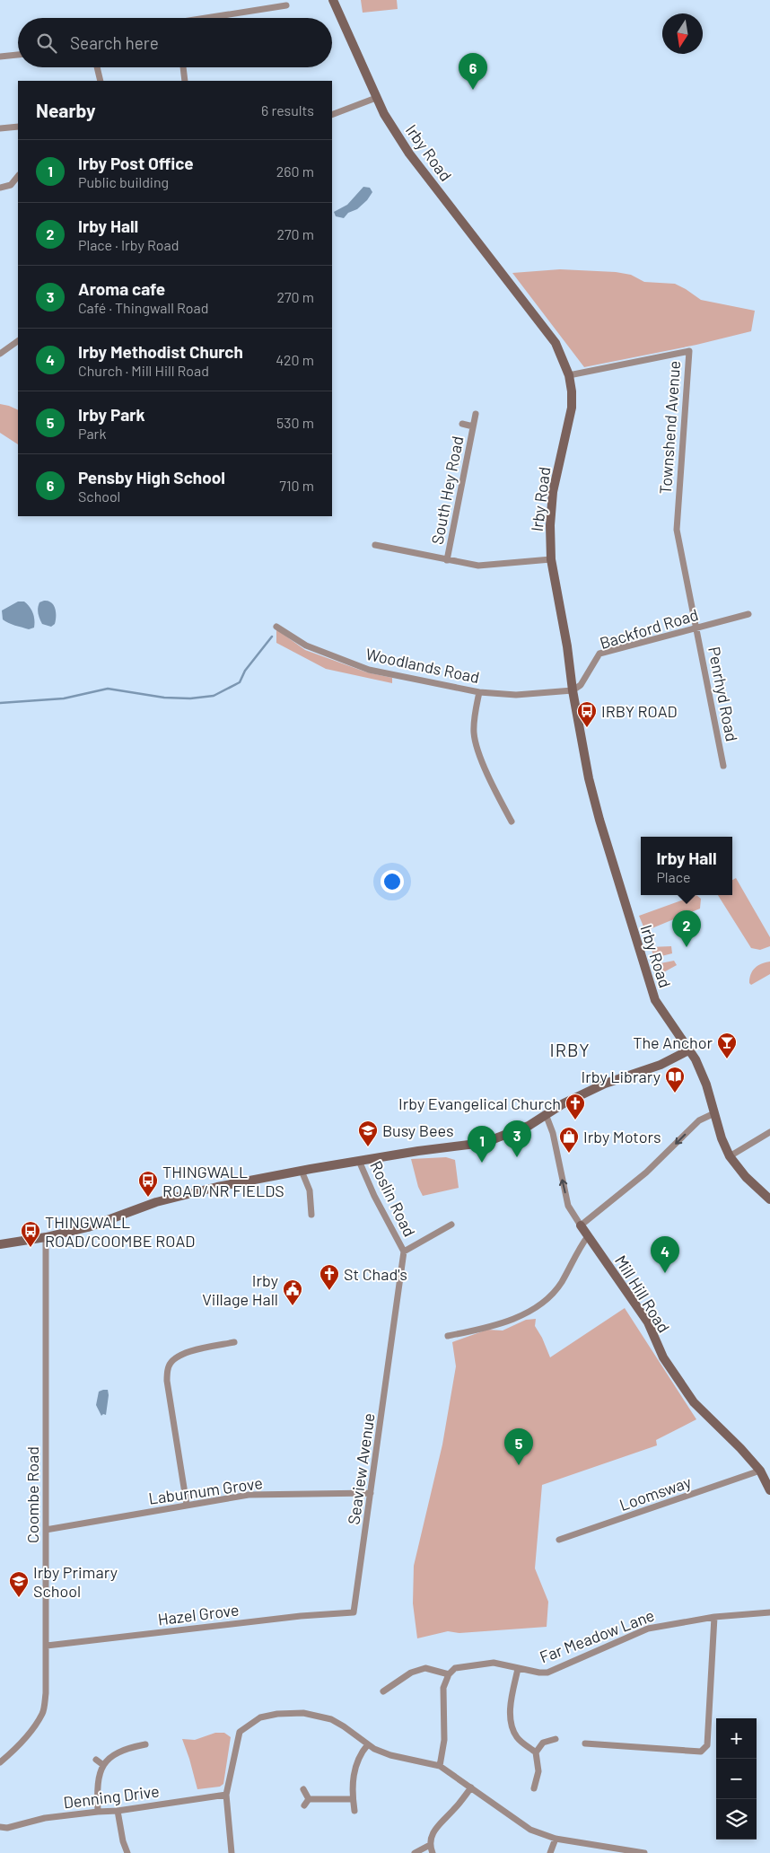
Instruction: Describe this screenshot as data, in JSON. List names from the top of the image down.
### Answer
{
  "streets": {
    "street": [
      "Irby Road",
      "Townshend Avenue",
      "South Hey Road",
      "Backford Road",
      "Woodlands Road",
      "Penrhyd Road",
      "Roslin Road",
      "Mill Hill Road",
      "Seaview Avenue",
      "Laburnum Grove",
      "Loomsway",
      "Coombe Road",
      "Hazel Grove",
      "Far Meadow Lane",
      "Denning Drive"
    ]
  },
  "crossings": [
    ["Irby Road", "Townshend Avenue"],
    ["Irby Road", "Backford Road"],
    ["Irby Road", "Woodlands Road"],
    ["Townshend Avenue", "Backford Road"],
    ["Townshend Avenue", "Penrhyd Road"],
    ["Backford Road", "Woodlands Road"],
    ["Backford Road", "Penrhyd Road"],
    ["Roslin Road", "Seaview Avenue"],
    ["Mill Hill Road", "Loomsway"],
    ["Seaview Avenue", "Laburnum Grove"],
    ["Seaview Avenue", "Hazel Grove"],
    ["Laburnum Grove", "Coombe Road"],
    ["Coombe Road", "Hazel Grove"]
  ],
  "districts": ["IRBY"],
  "places": {
    "bus stop": ["IRBY ROAD", "THINGWALL ROAD/NR FIELDS", "THINGWALL ROAD/COOMBE ROAD"],
    "bar": ["The Anchor"],
    "library": ["Irby Library"],
    "church": ["Irby Evangelical Church", "St Chad's"],
    "school or university": ["Busy Bees", "Irby Primary School"],
    "shop": ["Irby Motors"],
    "public building": ["Irby Village Hall"]
  },
  "north": "bottom",
  "page": {
    "search": "Search here",
    "pins": [
      "6",
      "2",
      "3",
      "1",
      "4",
      "5"
    ],
    "heading": ["Nearby", "6 results"],
    "list": [
      {
        "mark": "1",
        "name": "Irby Post Office",
        "note": "Public building",
        "value": "260 m"
      },
      {
        "mark": "2",
        "name": "Irby Hall",
        "note": "Place · Irby Road",
        "value": "270 m"
      },
      {
        "mark": "3",
        "name": "Aroma cafe",
        "note": "Café · Thingwall Road",
        "value": "270 m"
      },
      {
        "mark": "4",
        "name": "Irby Methodist Church",
        "note": "Church · Mill Hill Road",
        "value": "420 m"
      },
      {
        "mark": "5",
        "name": "Irby Park",
        "note": "Park",
        "value": "530 m"
      },
      {
        "mark": "6",
        "name": "Pensby High School",
        "note": "School",
        "value": "710 m"
      }
    ],
    "popup": ["Irby Hall", "Place"],
    "map_buttons": ["+", "−"]
  }
}
